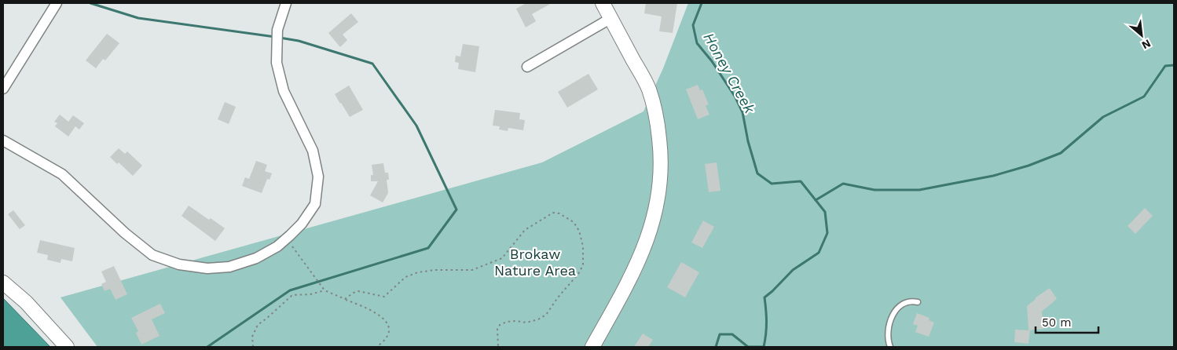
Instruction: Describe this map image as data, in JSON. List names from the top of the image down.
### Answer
{
  "water": ["Honey Creek"],
  "parks": ["Brokaw Nature Area"],
  "scale_bar": "50 m",
  "north": "bottom right"
}
